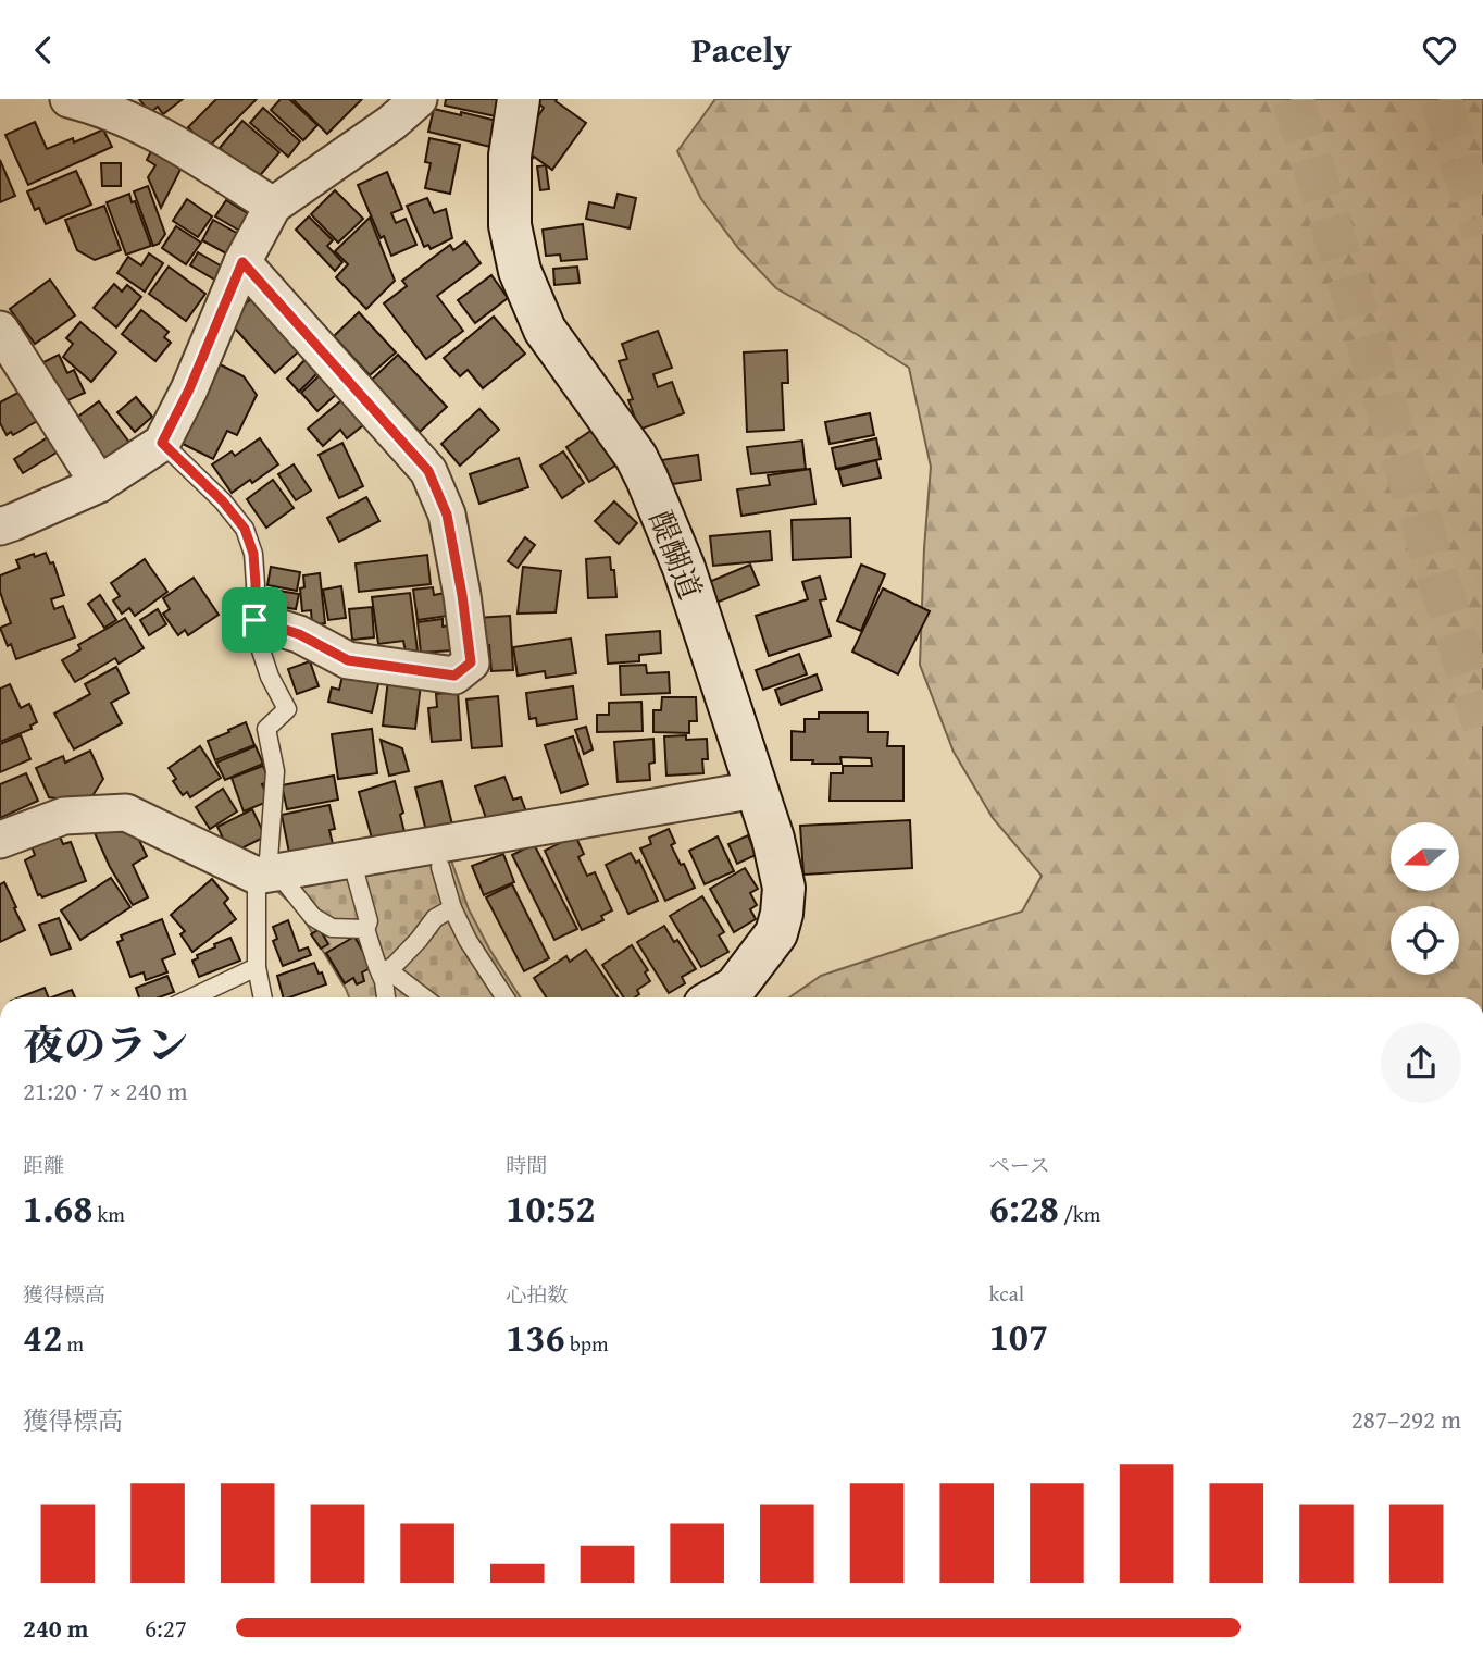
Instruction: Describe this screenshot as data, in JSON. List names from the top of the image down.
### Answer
{
  "streets": {
    "main road": ["醍醐道"]
  },
  "north": "left",
  "page": {
    "header": "Pacely",
    "heading": ["夜のラン", "21:20 · 7 × 240 m"],
    "stats": [
      ["距離", "1.68 km"],
      ["時間", "10:52"],
      ["ペース", "6:28 /km"],
      ["獲得標高", "42 m"],
      ["心拍数", "136 bpm"],
      ["kcal", "107"]
    ],
    "chart": ["獲得標高", "287–292 m"],
    "list": [
      {
        "name": "240 m",
        "note": "6:27"
      }
    ]
  }
}
